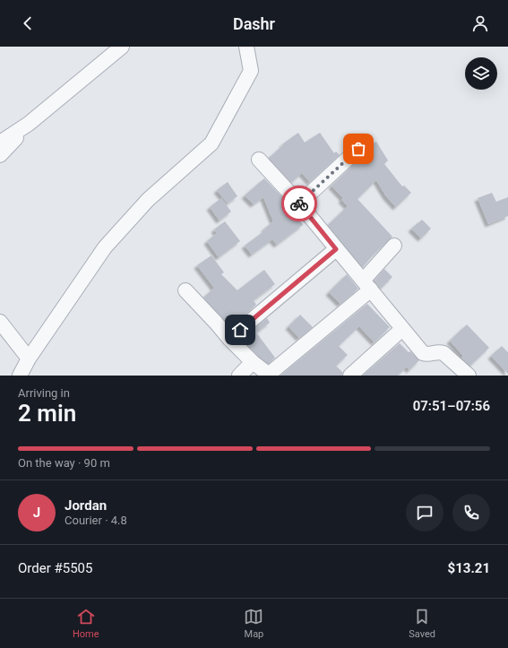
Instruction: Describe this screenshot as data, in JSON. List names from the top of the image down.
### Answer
{
  "page": {
    "header": "Dashr",
    "heading": ["2 min", "Arriving in", "07:51–07:56"],
    "panel": [
      "Jordan",
      "Courier · 4.8",
      "Order #5505",
      "$13.21"
    ],
    "bar": "On the way · 90 m",
    "round": "J",
    "tabs": ["Home", "Map", "Saved"]
  }
}
